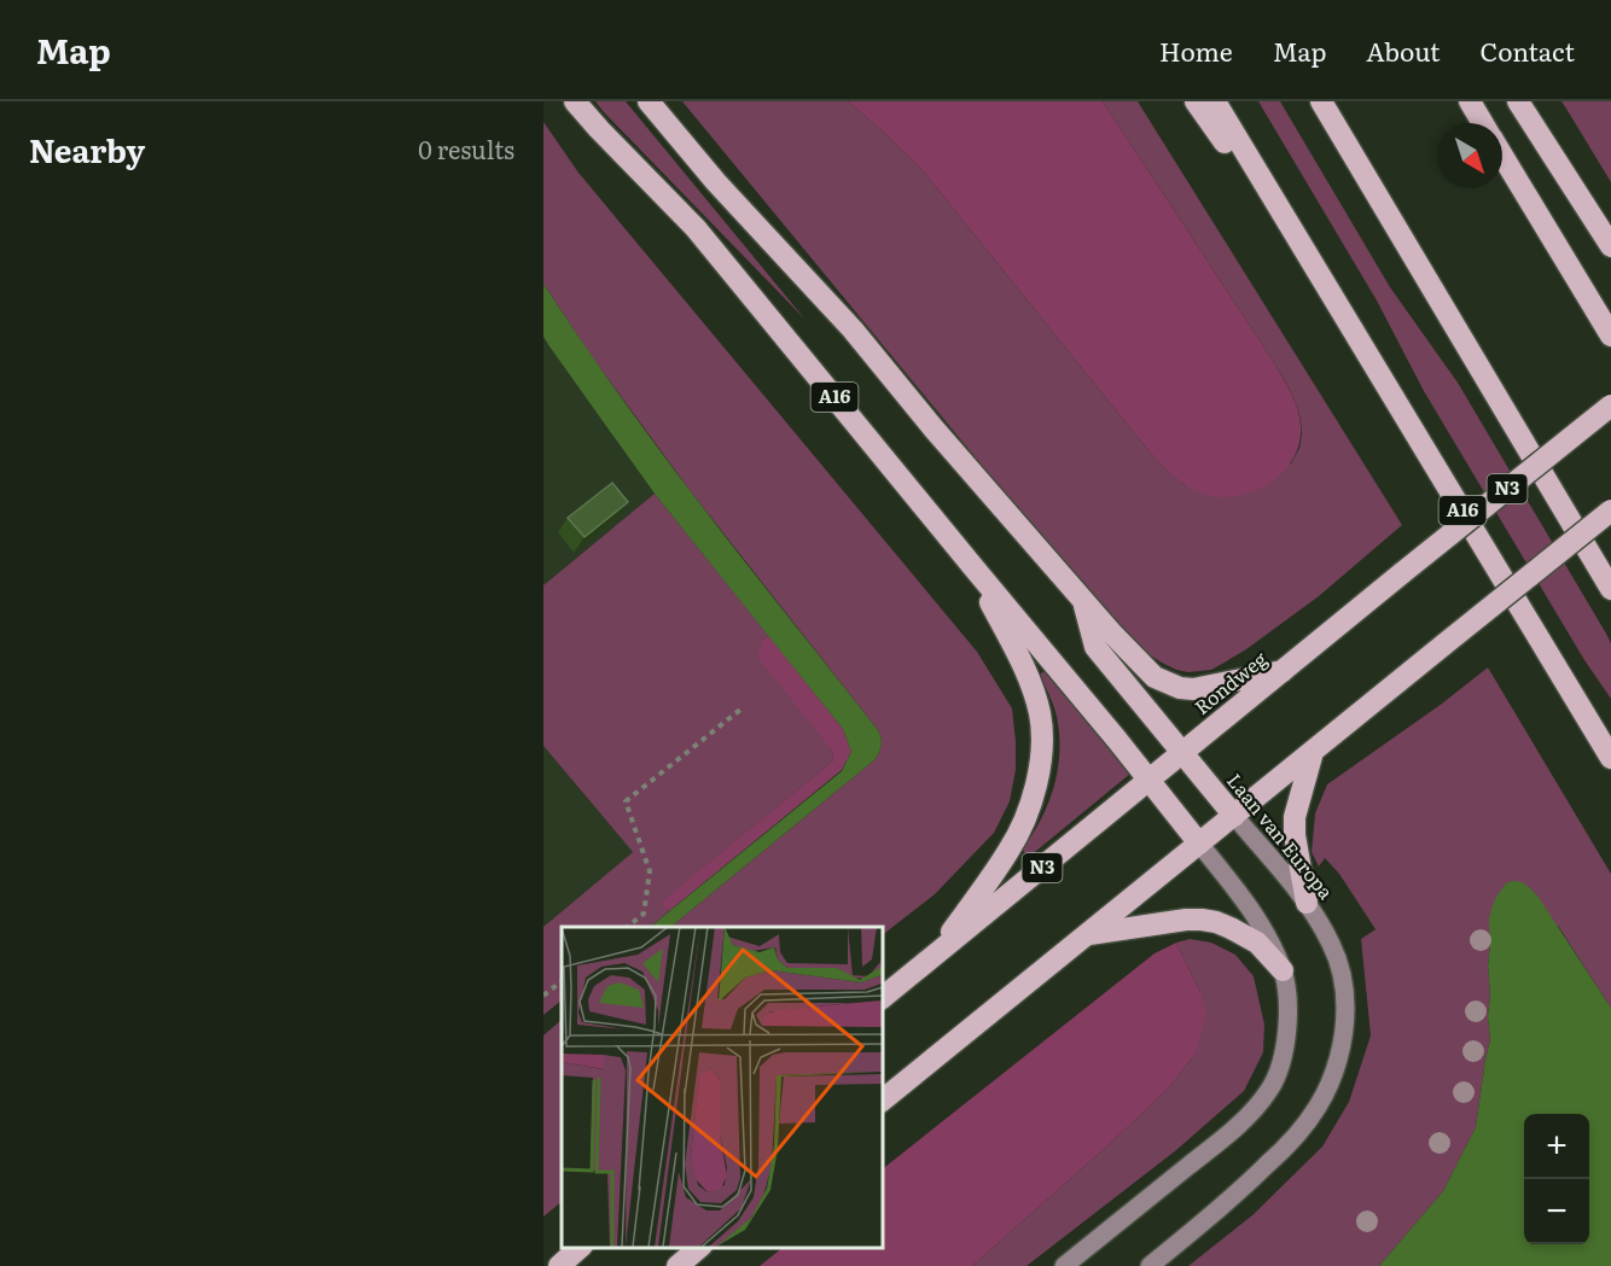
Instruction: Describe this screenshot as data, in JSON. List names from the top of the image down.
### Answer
{
  "streets": {
    "highway": [
      "A16",
      "N3",
      "Rondweg",
      "Laan van Europa"
    ]
  },
  "crossings": [
    ["A16", "Rondweg"],
    ["A16", "Laan van Europa"],
    ["Rondweg", "Laan van Europa"]
  ],
  "north": "bottom right",
  "page": {
    "header": "Map",
    "nav": [
      "Home",
      "Map",
      "About",
      "Contact"
    ],
    "heading": ["Nearby", "0 results"],
    "map_buttons": ["+", "−"]
  }
}
